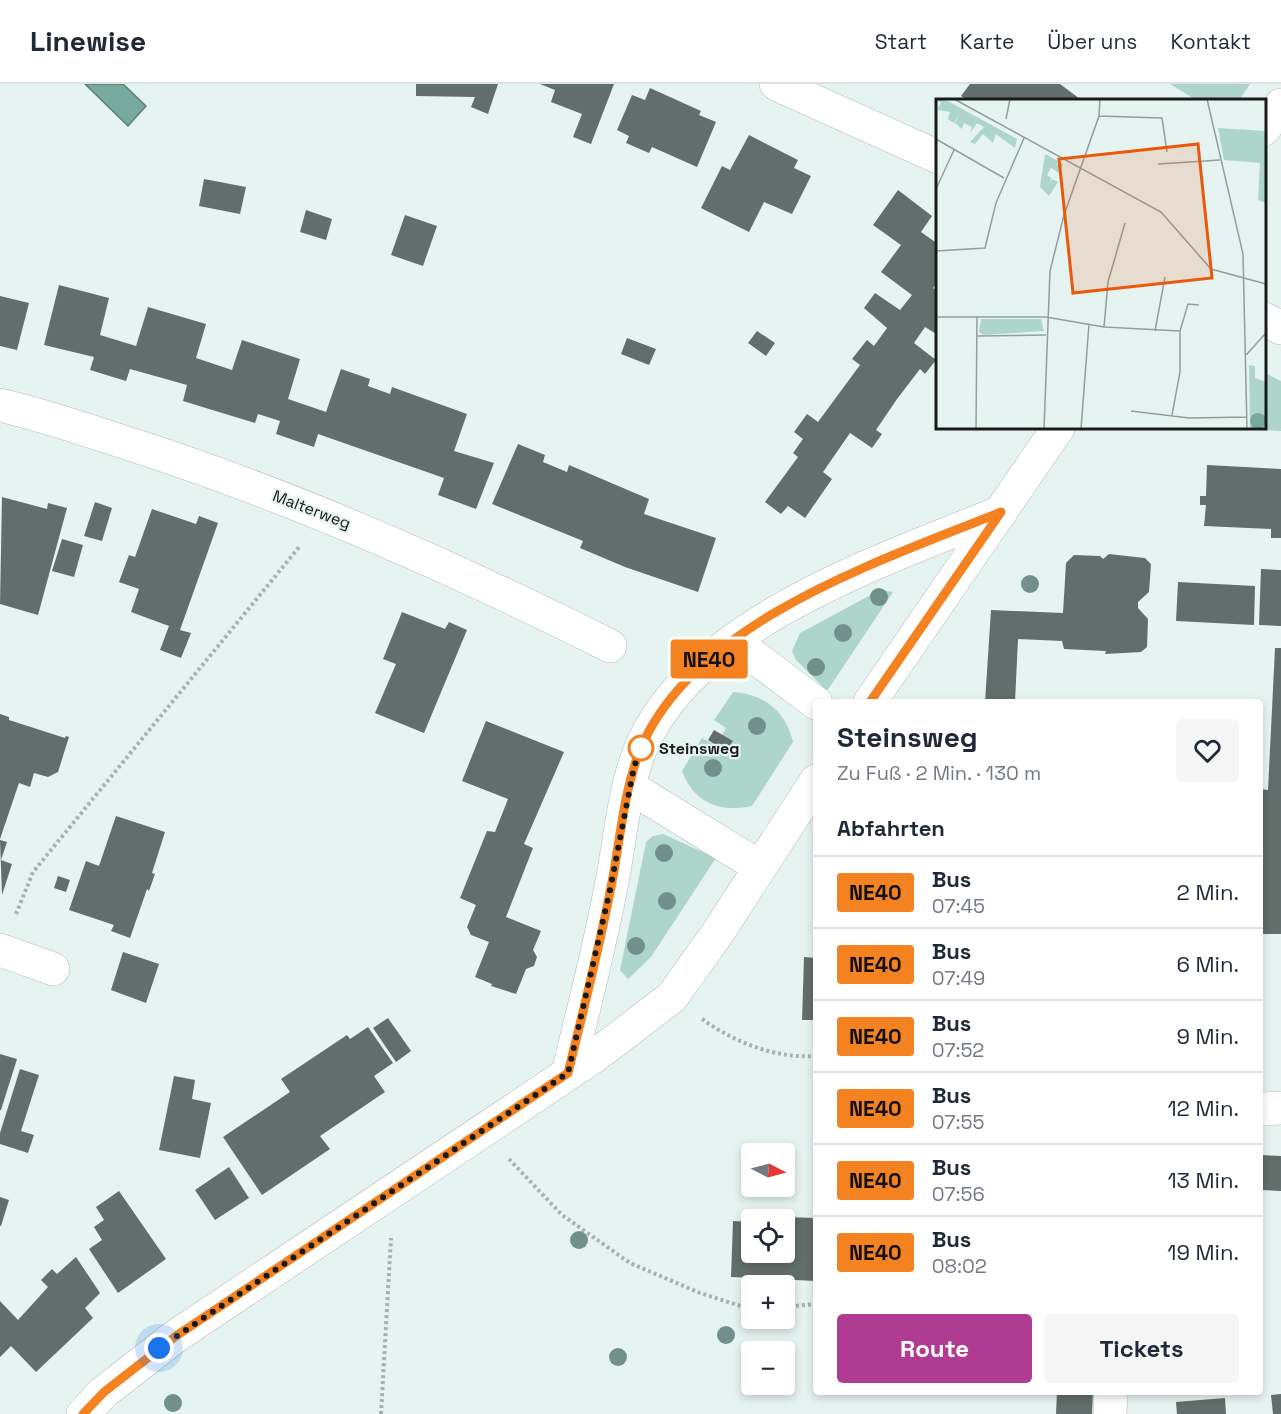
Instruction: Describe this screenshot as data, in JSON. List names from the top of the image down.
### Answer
{
  "streets": {
    "main road": ["Malterweg"]
  },
  "places": ["Steinsweg"],
  "lines": ["bus line NE40"],
  "north": "right",
  "page": {
    "header": "Linewise",
    "nav": [
      "Start",
      "Karte",
      "Über uns",
      "Kontakt"
    ],
    "on_map": "NE40",
    "heading": [
      ["Steinsweg", "Zu Fuß · 2 Min. · 130 m"],
      "Abfahrten"
    ],
    "list": [
      {
        "mark": "NE40",
        "name": "Bus",
        "note": "07:45",
        "value": "2 Min."
      },
      {
        "mark": "NE40",
        "name": "Bus",
        "note": "07:49",
        "value": "6 Min."
      },
      {
        "mark": "NE40",
        "name": "Bus",
        "note": "07:52",
        "value": "9 Min."
      },
      {
        "mark": "NE40",
        "name": "Bus",
        "note": "07:55",
        "value": "12 Min."
      },
      {
        "mark": "NE40",
        "name": "Bus",
        "note": "07:56",
        "value": "13 Min."
      },
      {
        "mark": "NE40",
        "name": "Bus",
        "note": "08:02",
        "value": "19 Min."
      }
    ],
    "map_buttons": ["+", "−"],
    "buttons": ["Route", "Tickets"]
  }
}
